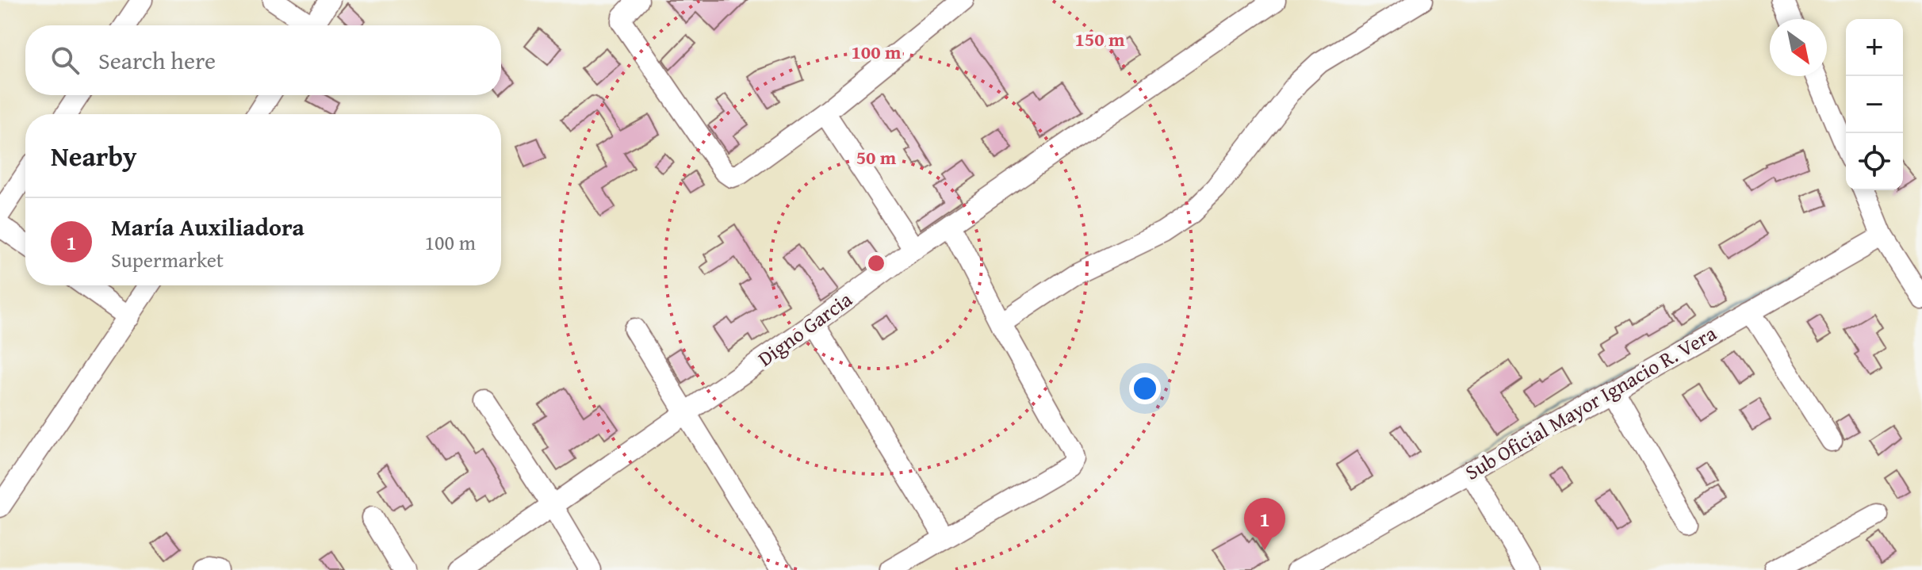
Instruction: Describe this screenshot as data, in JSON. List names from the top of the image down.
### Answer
{
  "streets": {
    "street": ["Digno Garcia", "Sub Oficial Mayor Ignacio R. Vera"]
  },
  "north": "bottom right",
  "page": {
    "map_buttons": ["+", "−"],
    "search": "Search here",
    "heading": "Nearby",
    "list": [
      {
        "mark": "1",
        "name": "María Auxiliadora",
        "note": "Supermarket",
        "value": "100 m"
      }
    ],
    "pins": "1"
  },
  "rings": ["150 m", "100 m", "50 m"]
}
